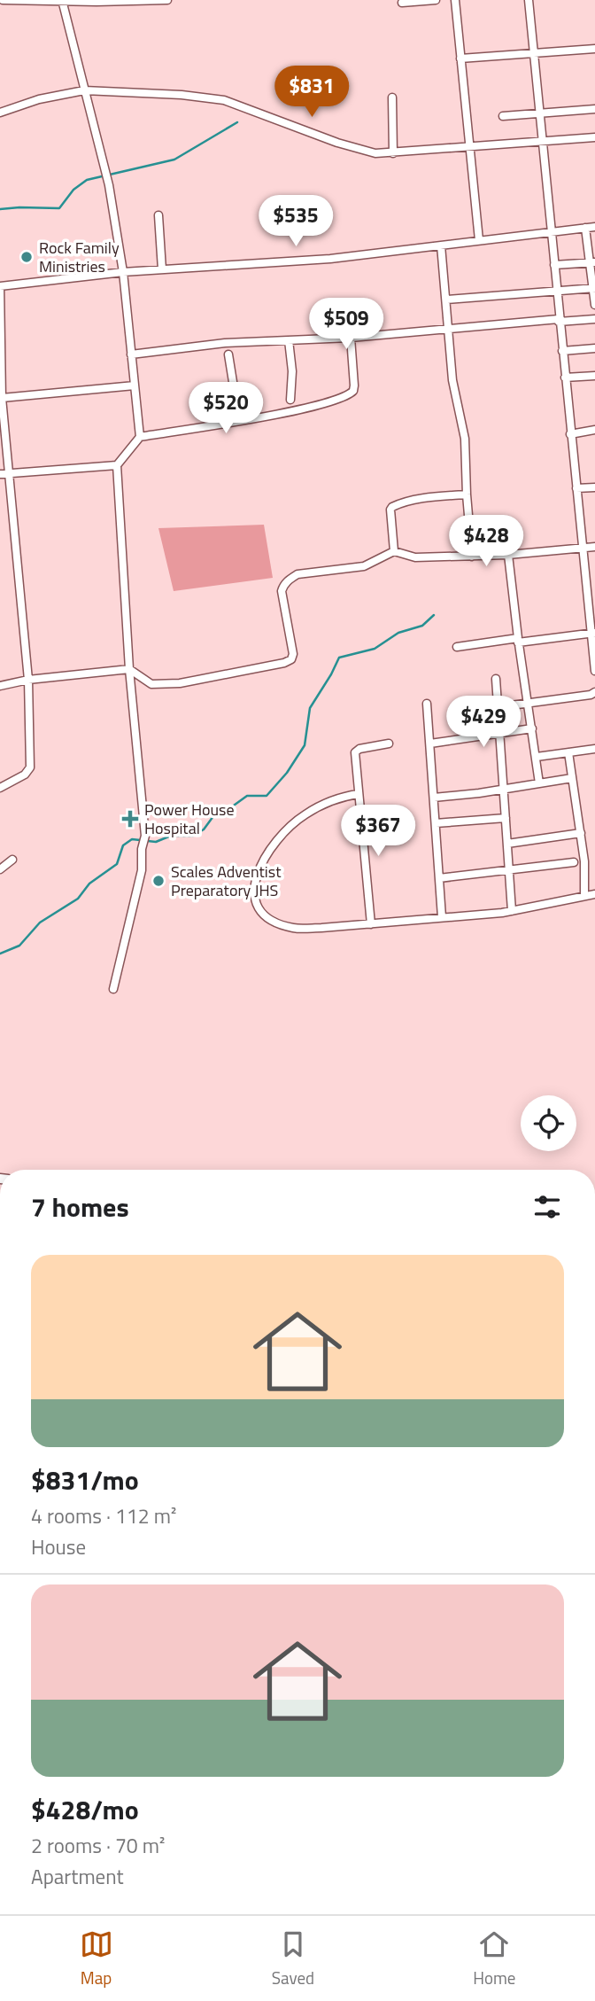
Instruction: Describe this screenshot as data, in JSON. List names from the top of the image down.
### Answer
{
  "places": {
    "other": ["Rock Family Ministries", "Scales Adventist Preparatory JHS"],
    "health": ["Power House Hospital"]
  },
  "page": {
    "price": [
      "$831",
      "$535",
      "$509",
      "$520",
      "$428",
      "$429",
      "$367"
    ],
    "heading": "7 homes",
    "list": [
      {
        "name": "$831/mo",
        "note": "4 rooms · 112 m² · House"
      },
      {
        "name": "$428/mo",
        "note": "2 rooms · 70 m² · Apartment"
      }
    ],
    "tabs": ["Map", "Saved", "Home"]
  }
}
